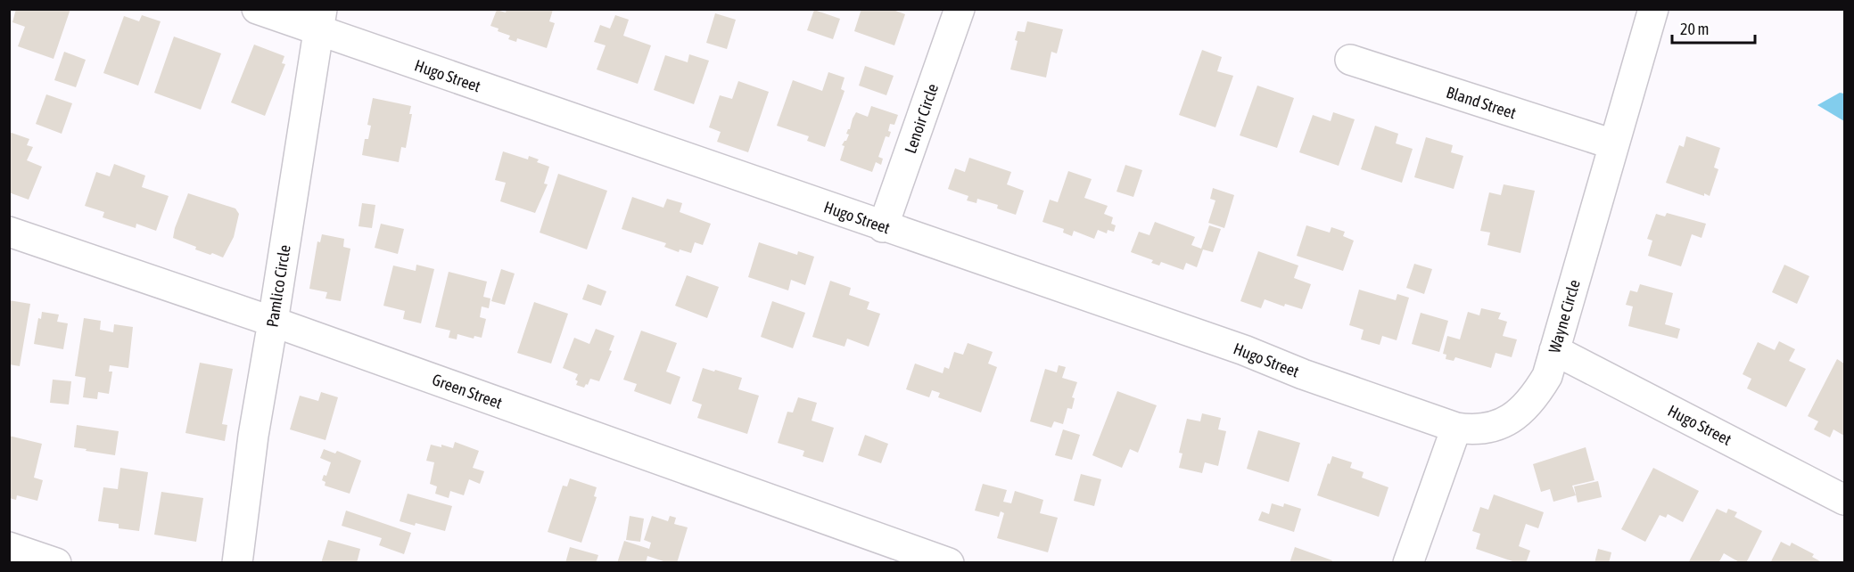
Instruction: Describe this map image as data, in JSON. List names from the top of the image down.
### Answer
{
  "streets": {
    "street": [
      "Hugo Street",
      "Bland Street",
      "Lenoir Circle",
      "Pamlico Circle",
      "Wayne Circle",
      "Green Street"
    ]
  },
  "crossings": [
    ["Hugo Street", "Lenoir Circle"],
    ["Hugo Street", "Pamlico Circle"],
    ["Hugo Street", "Wayne Circle"],
    ["Bland Street", "Wayne Circle"],
    ["Pamlico Circle", "Green Street"]
  ],
  "scale_bar": "20 m"
}
